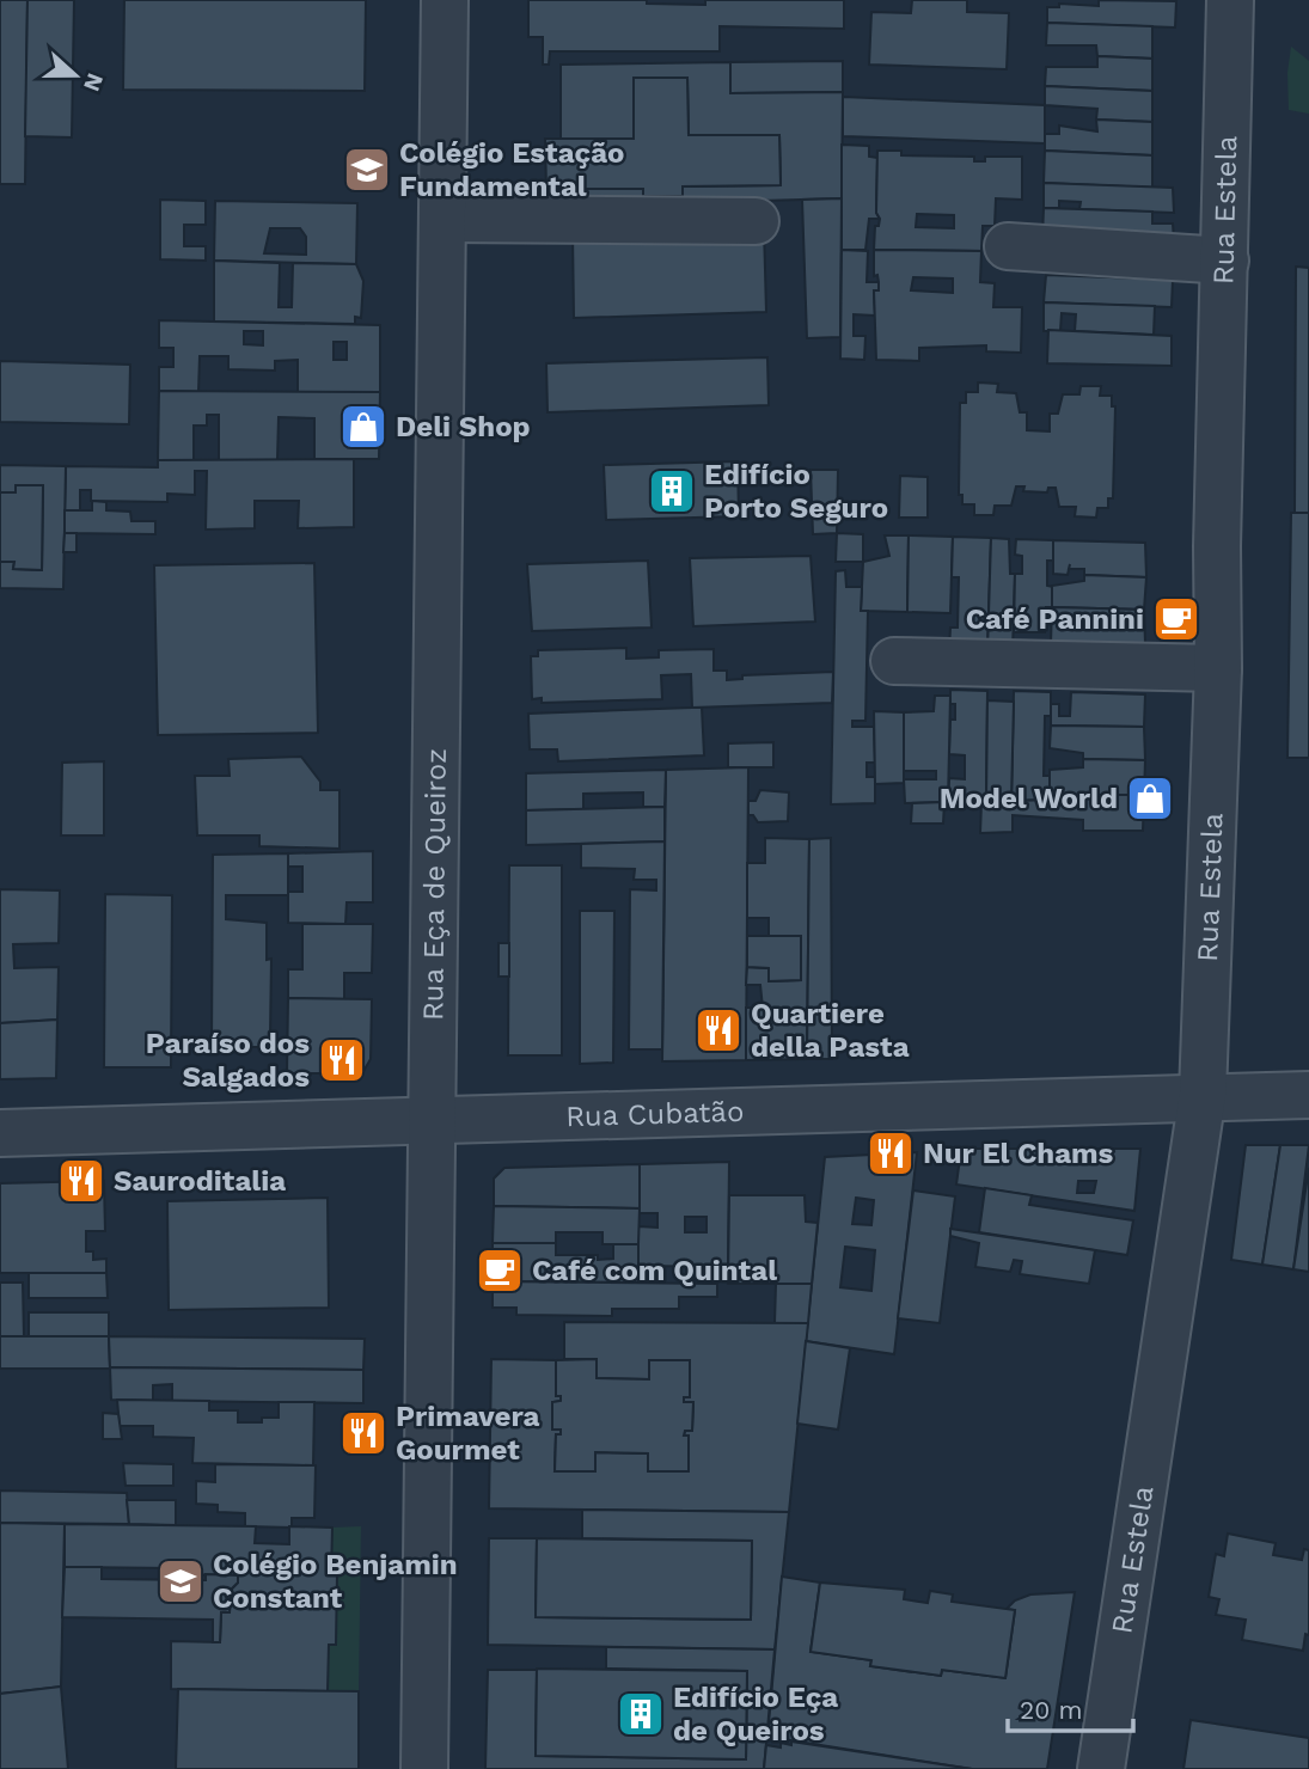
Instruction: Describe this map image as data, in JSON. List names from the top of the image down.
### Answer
{
  "streets": {
    "street": ["Rua Estela", "Rua Eça de Queiroz", "Rua Cubatão"]
  },
  "crossings": [
    ["Rua Estela", "Rua Cubatão"],
    ["Rua Eça de Queiroz", "Rua Cubatão"]
  ],
  "places": {
    "school or university": ["Colégio Estação Fundamental", "Colégio Benjamin Constant"],
    "shop": ["Deli Shop", "Model World"],
    "building": ["Edifício Porto Seguro", "Edifício Eça de Queiros"],
    "cafe": ["Café Pannini", "Café com Quintal"],
    "restaurant": [
      "Quartiere della Pasta",
      "Paraíso dos Salgados",
      "Nur El Chams",
      "Sauroditalia",
      "Primavera Gourmet"
    ]
  },
  "scale_bar": "20 m",
  "north": "right"
}
